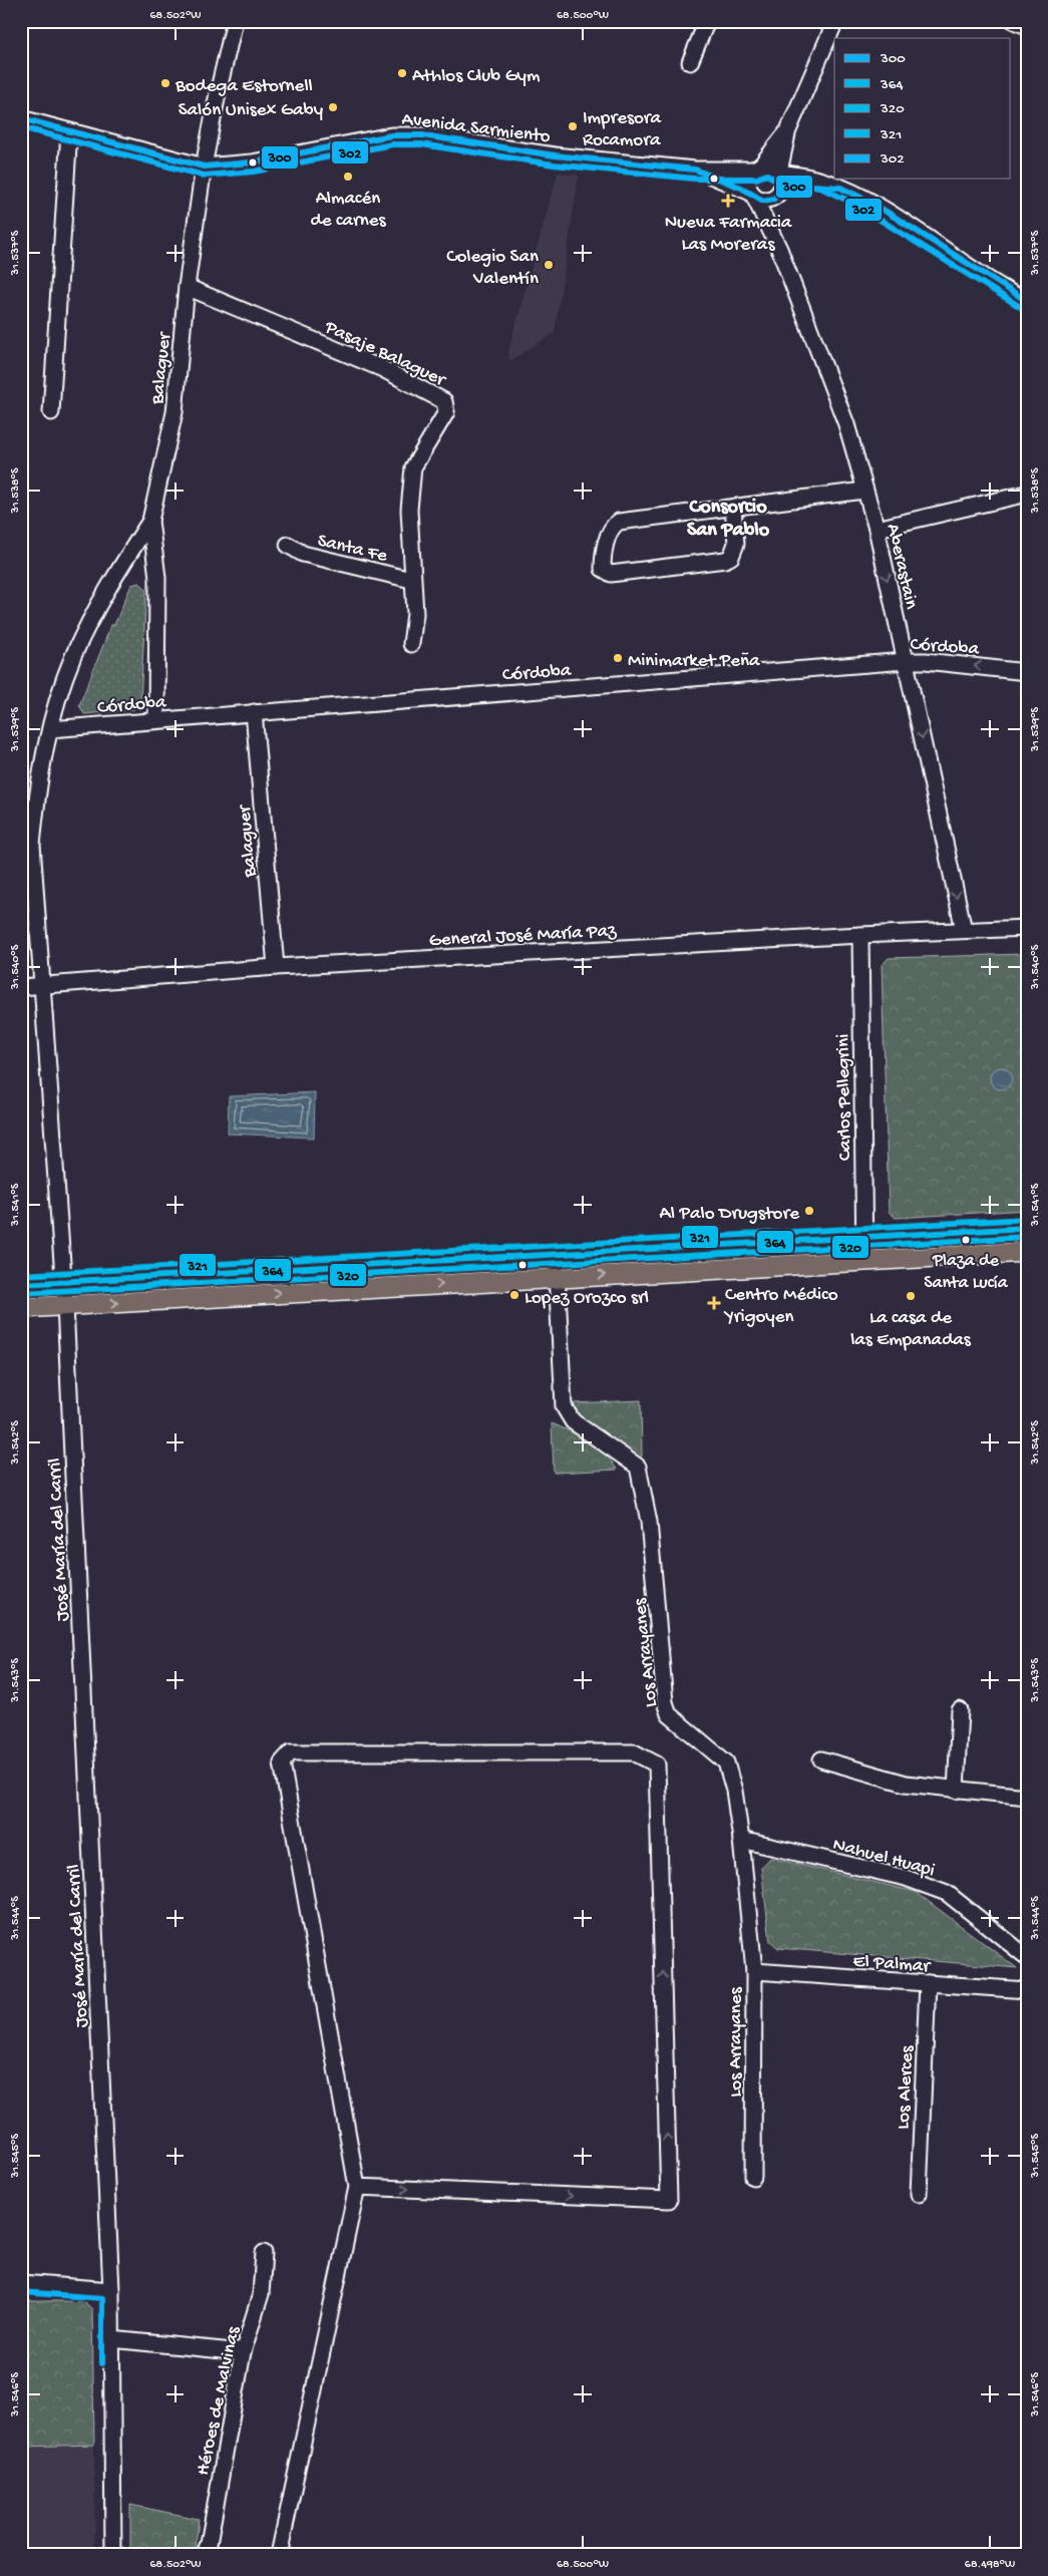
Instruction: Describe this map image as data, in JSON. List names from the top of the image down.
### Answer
{
  "streets": {
    "street": [
      "Avenida Sarmiento",
      "Pasaje Balaguer",
      "Balaguer",
      "Santa Fe",
      "Aberastain",
      "Córdoba",
      "General José María Paz",
      "Carlos Pellegrini",
      "José María del Carril",
      "Los Arrayanes",
      "Nahuel Huapi",
      "El Palmar",
      "Los Alerces",
      "Héroes de Malvinas"
    ]
  },
  "crossings": [
    ["Avenida Sarmiento", "Balaguer"],
    ["Avenida Sarmiento", "Aberastain"],
    ["Pasaje Balaguer", "Balaguer"],
    ["Pasaje Balaguer", "Santa Fe"],
    ["Balaguer", "Córdoba"],
    ["Balaguer", "General José María Paz"],
    ["Balaguer", "José María del Carril"],
    ["Aberastain", "Córdoba"],
    ["Aberastain", "General José María Paz"],
    ["Córdoba", "José María del Carril"],
    ["General José María Paz", "Carlos Pellegrini"],
    ["General José María Paz", "José María del Carril"],
    ["Los Arrayanes", "Nahuel Huapi"],
    ["Los Arrayanes", "El Palmar"],
    ["El Palmar", "Los Alerces"]
  ],
  "one_way": ["Aberastain"],
  "districts": ["Consorcio San Pablo"],
  "places": {
    "other": [
      "Athlos Club Gym",
      "Bodega Estornell",
      "Salón Unisex Gaby",
      "Impresora Rocamora",
      "Almacén de carnes",
      "Colegio San Valentín",
      "Minimarket Peña",
      "Al Palo Drugstore",
      "Plaza de Santa Lucía",
      "Lopez Orozco srl",
      "La casa de las Empanadas"
    ],
    "health": ["Nueva Farmacia Las Moreras", "Centro Médico Yrigoyen"]
  },
  "lines": [
    "transit line 300",
    "transit line 302",
    "transit line 321",
    "transit line 364",
    "transit line 320"
  ],
  "legend": [
    "300",
    "364",
    "320",
    "321",
    "302"
  ],
  "coordinates": [
    "68.502°W",
    "68.500°W",
    "31.537°S",
    "31.538°S",
    "31.539°S",
    "31.540°S",
    "31.541°S",
    "31.542°S",
    "31.543°S",
    "31.544°S",
    "31.545°S",
    "31.546°S",
    "68.498°W"
  ]
}
